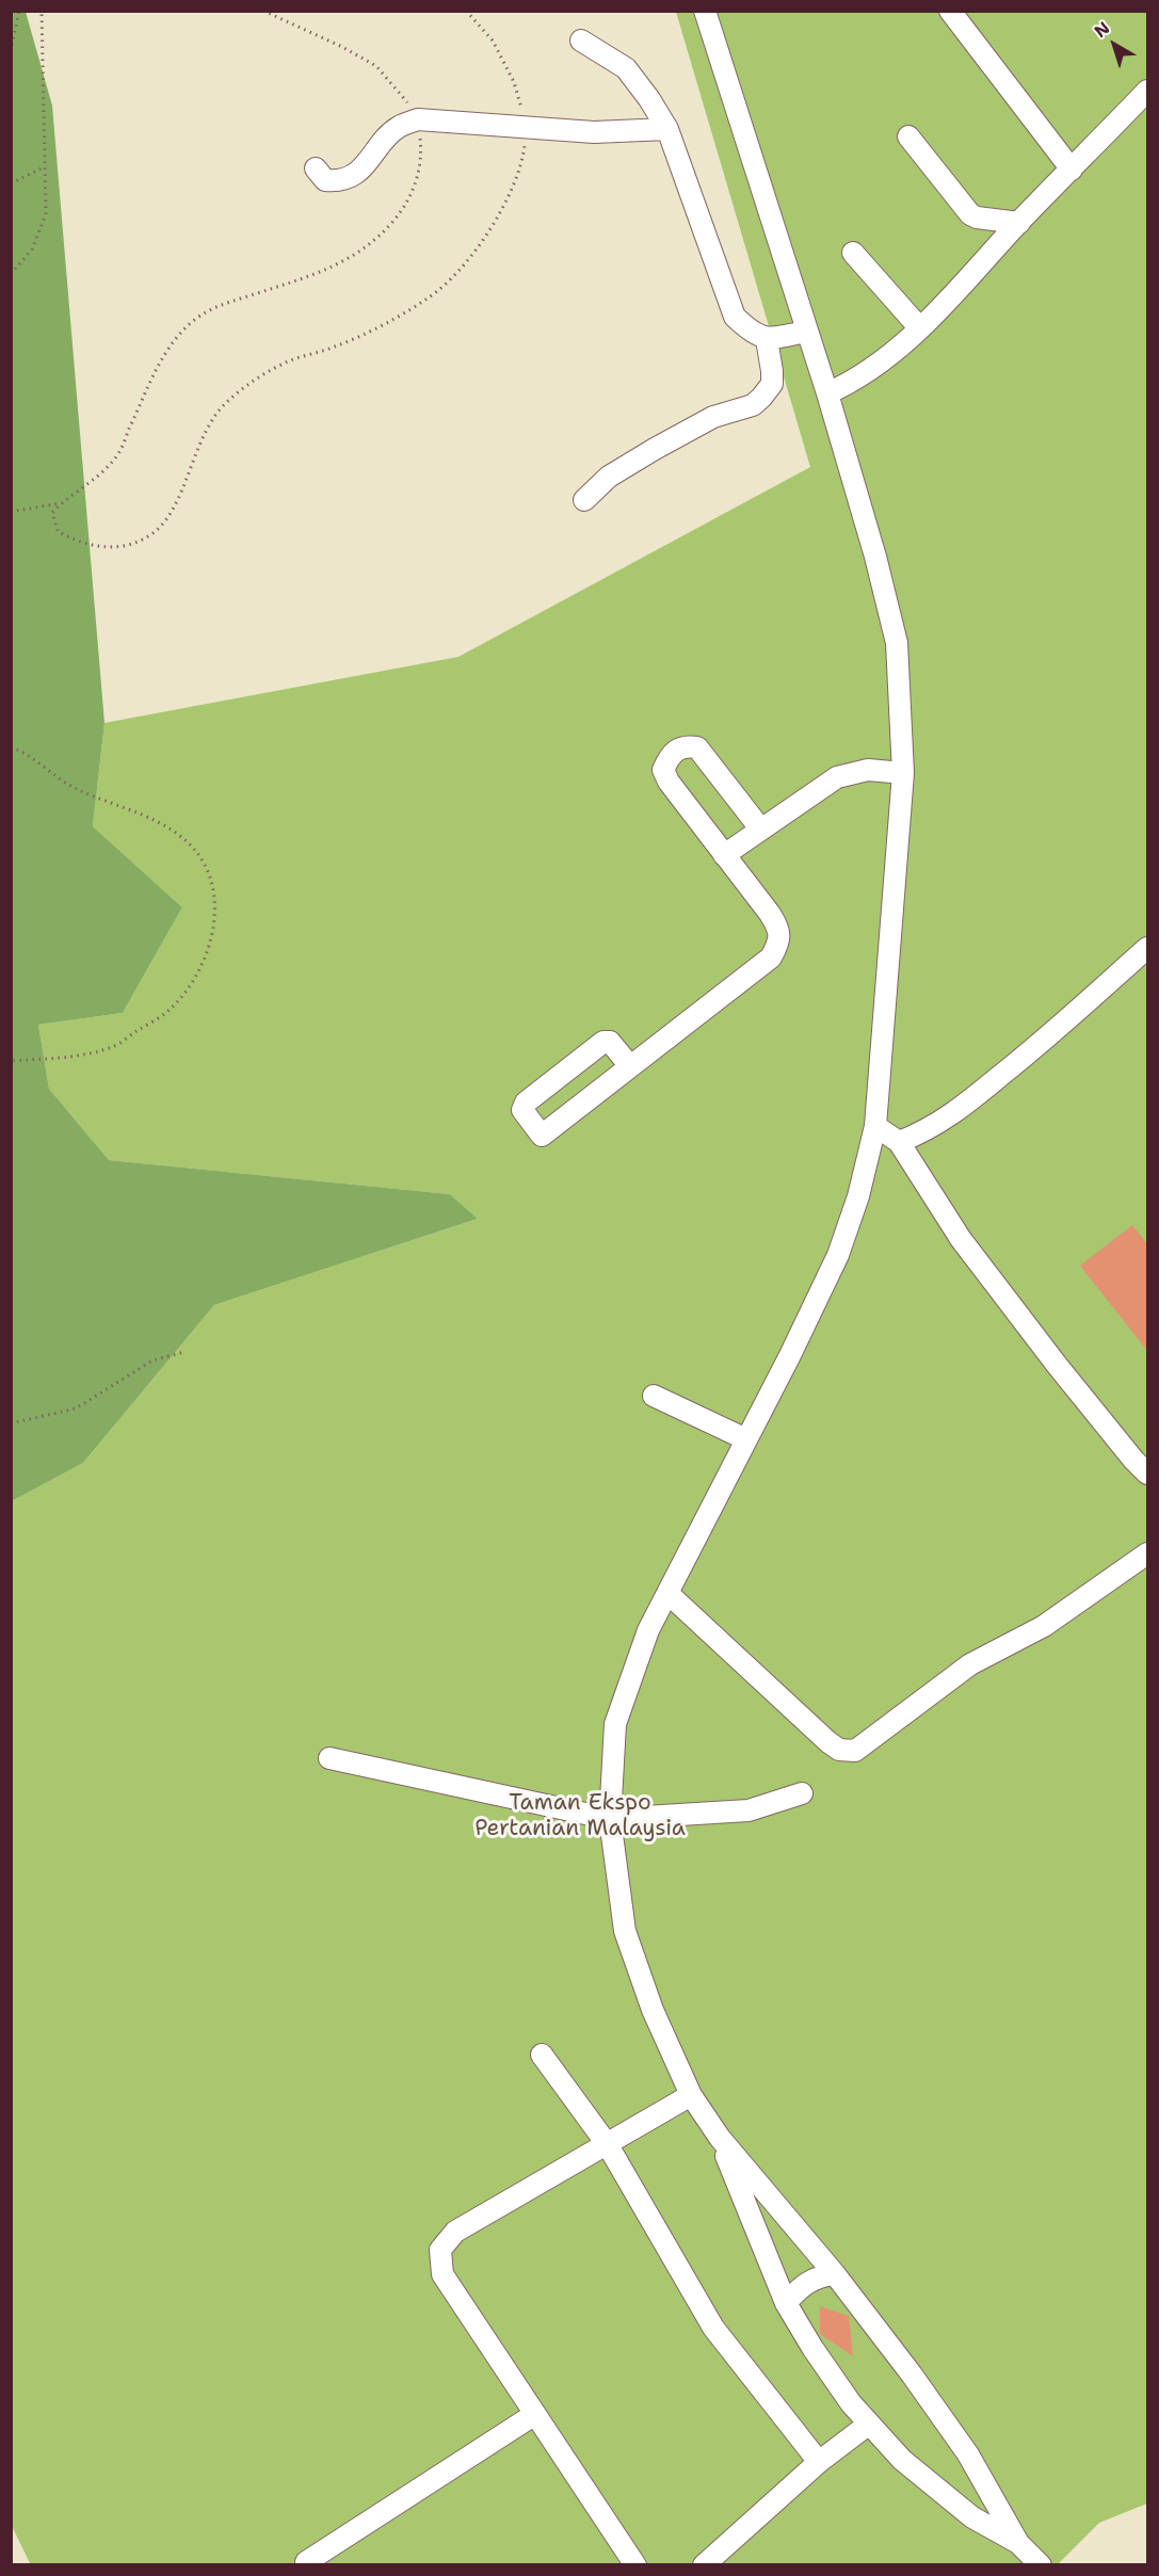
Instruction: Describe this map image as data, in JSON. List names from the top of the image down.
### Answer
{
  "parks": ["Taman Ekspo Pertanian Malaysia"],
  "north": "top left"
}
